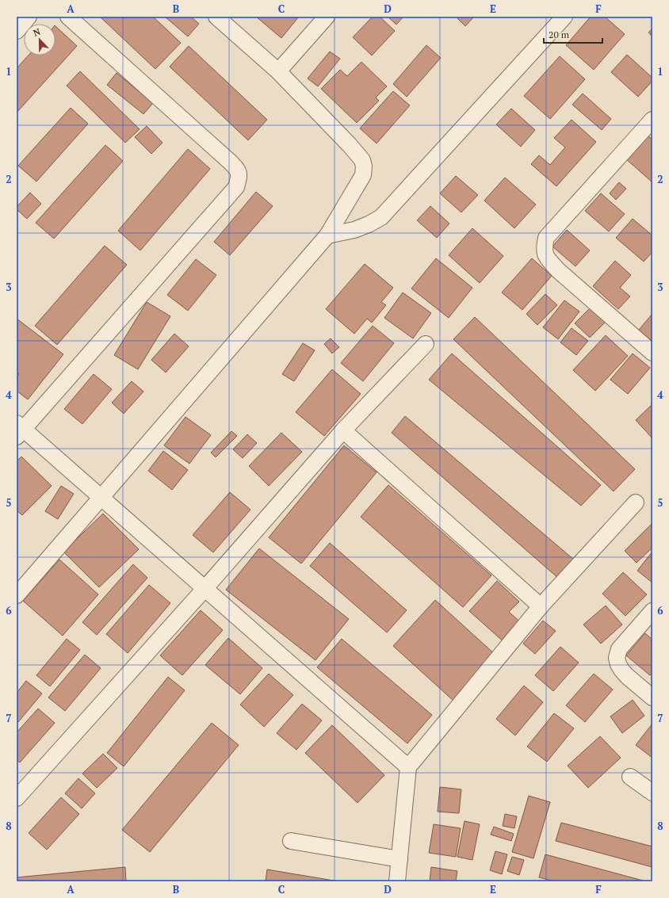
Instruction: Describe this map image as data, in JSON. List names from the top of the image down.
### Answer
{
  "scale_bar": "20 m",
  "north": "top",
  "grid": {
    "columns": [
      "A",
      "B",
      "C",
      "D",
      "E",
      "F"
    ],
    "rows": [
      "1",
      "2",
      "3",
      "4",
      "5",
      "6",
      "7",
      "8"
    ]
  }
}
